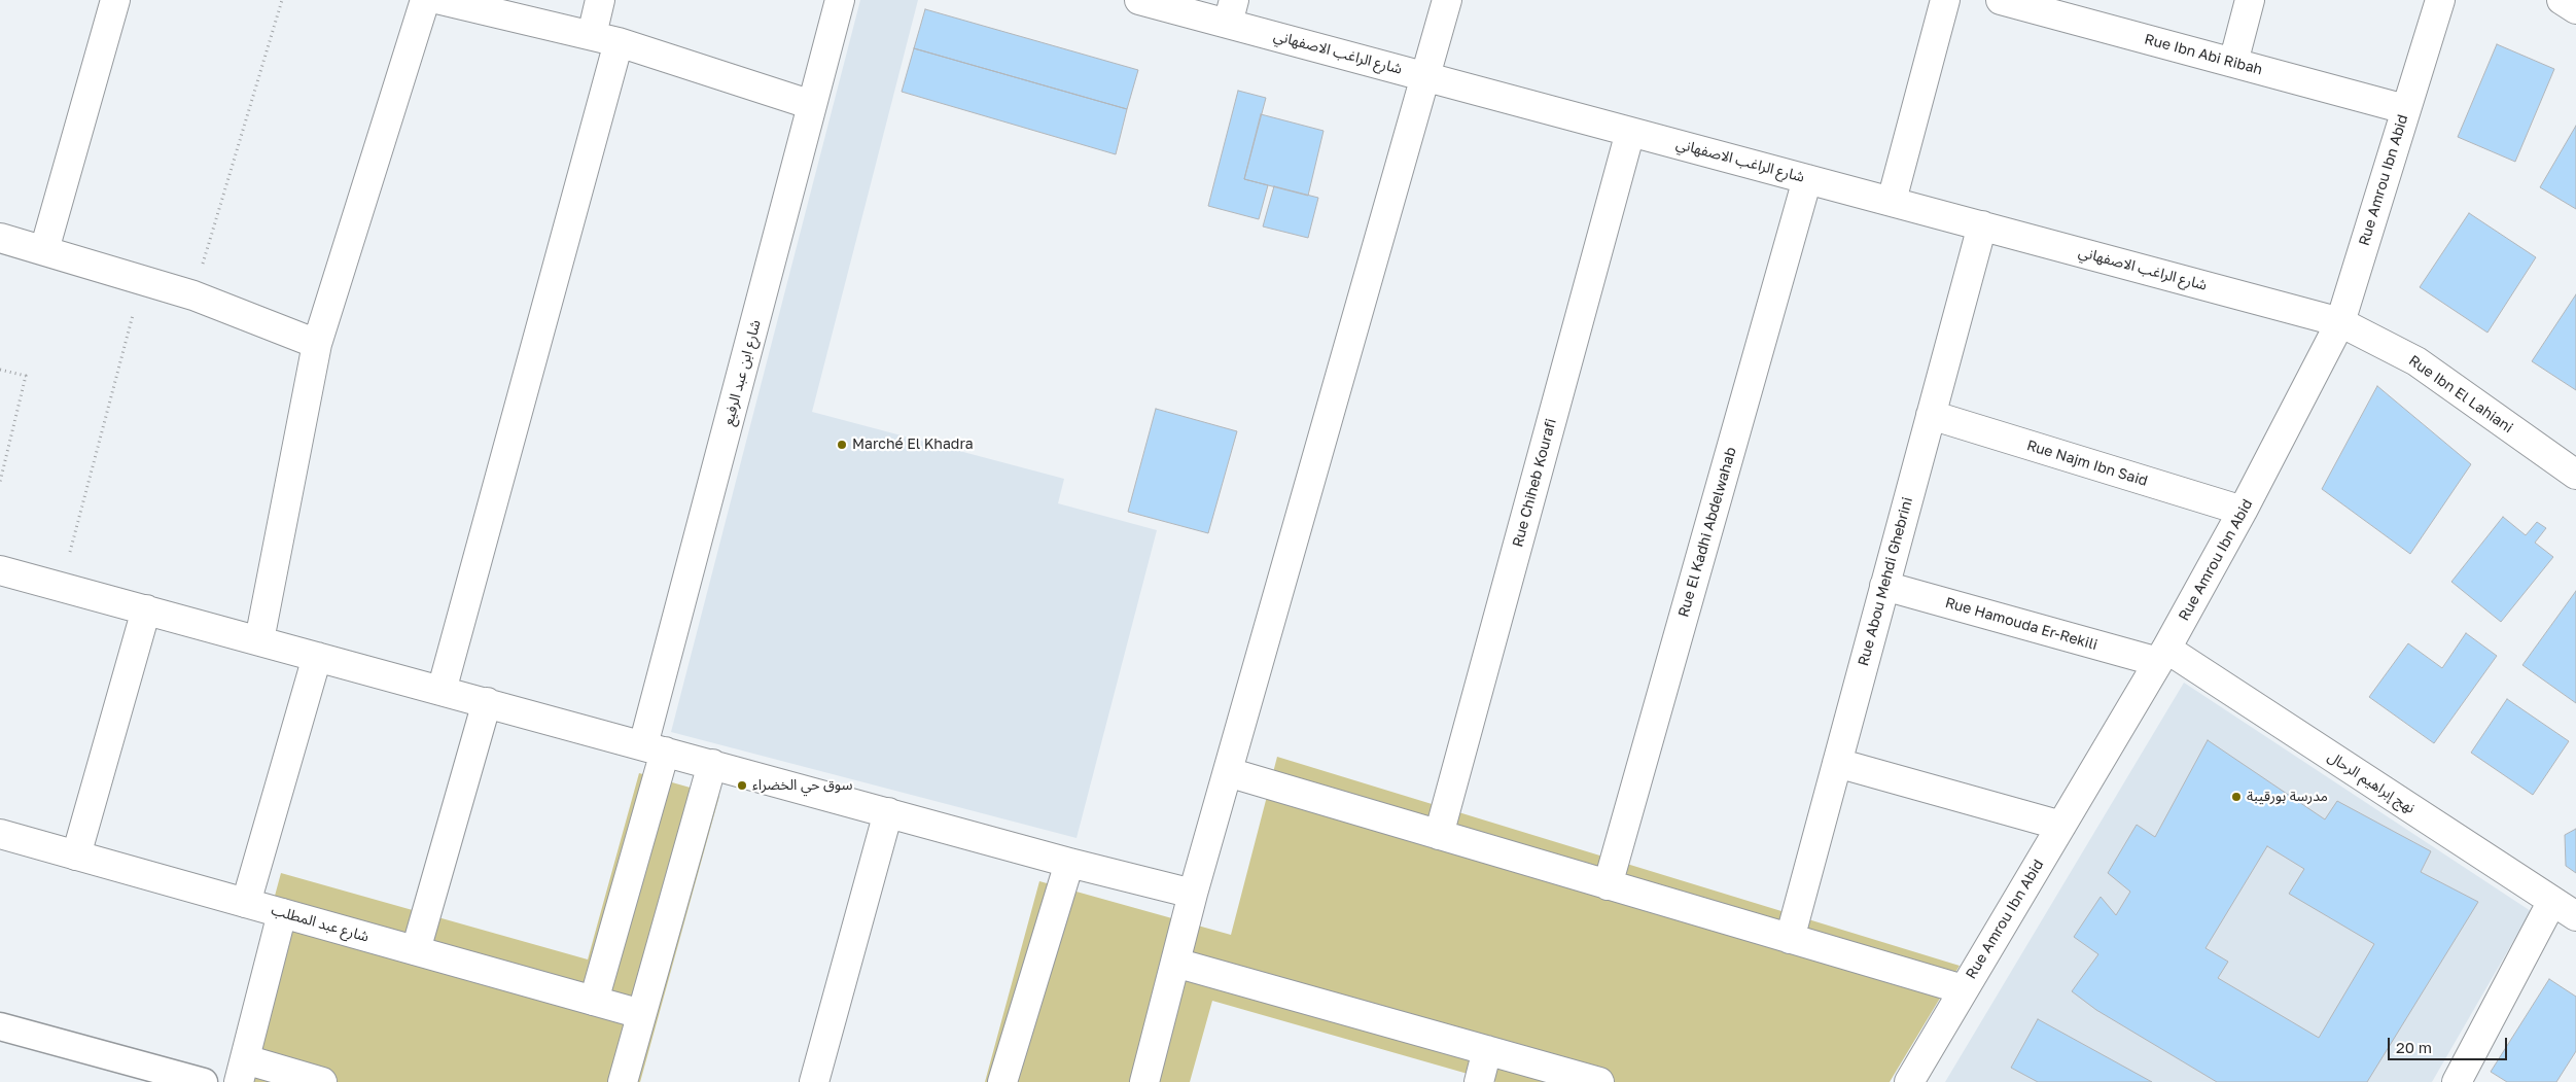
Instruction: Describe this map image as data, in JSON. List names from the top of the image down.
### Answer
{
  "streets": {
    "street": [
      "شارع الراغب الاصفهاني",
      "Rue Ibn Abi Ribah",
      "Rue Amrou Ibn Abid",
      "شارع ابن عبد الرفيع",
      "Rue Ibn El Lahiani",
      "Rue Najm Ibn Said",
      "Rue Chiheb Kourafi",
      "Rue El Kadhi Abdelwahab",
      "Rue Abou Mehdi Ghebrini",
      "Rue Hamouda Er-Rekili",
      "نهج إبراهيم الرحال",
      "شارع عبد المطلب"
    ]
  },
  "crossings": [
    ["شارع الراغب الاصفهاني", "Rue Amrou Ibn Abid"],
    ["شارع الراغب الاصفهاني", "Rue Ibn El Lahiani"],
    ["شارع الراغب الاصفهاني", "Rue Chiheb Kourafi"],
    ["شارع الراغب الاصفهاني", "Rue El Kadhi Abdelwahab"],
    ["شارع الراغب الاصفهاني", "Rue Abou Mehdi Ghebrini"],
    ["Rue Ibn Abi Ribah", "Rue Amrou Ibn Abid"],
    ["Rue Amrou Ibn Abid", "Rue Ibn El Lahiani"],
    ["Rue Amrou Ibn Abid", "Rue Najm Ibn Said"],
    ["Rue Amrou Ibn Abid", "Rue Hamouda Er-Rekili"],
    ["Rue Amrou Ibn Abid", "نهج إبراهيم الرحال"],
    ["شارع ابن عبد الرفيع", "شارع عبد المطلب"],
    ["Rue Najm Ibn Said", "Rue Abou Mehdi Ghebrini"],
    ["Rue Abou Mehdi Ghebrini", "Rue Hamouda Er-Rekili"],
    ["Rue Hamouda Er-Rekili", "نهج إبراهيم الرحال"]
  ],
  "places": ["Marché El Khadra", "سوق حي الخضراء", "مدرسة بورقيبة"],
  "scale_bar": "20 m"
}
